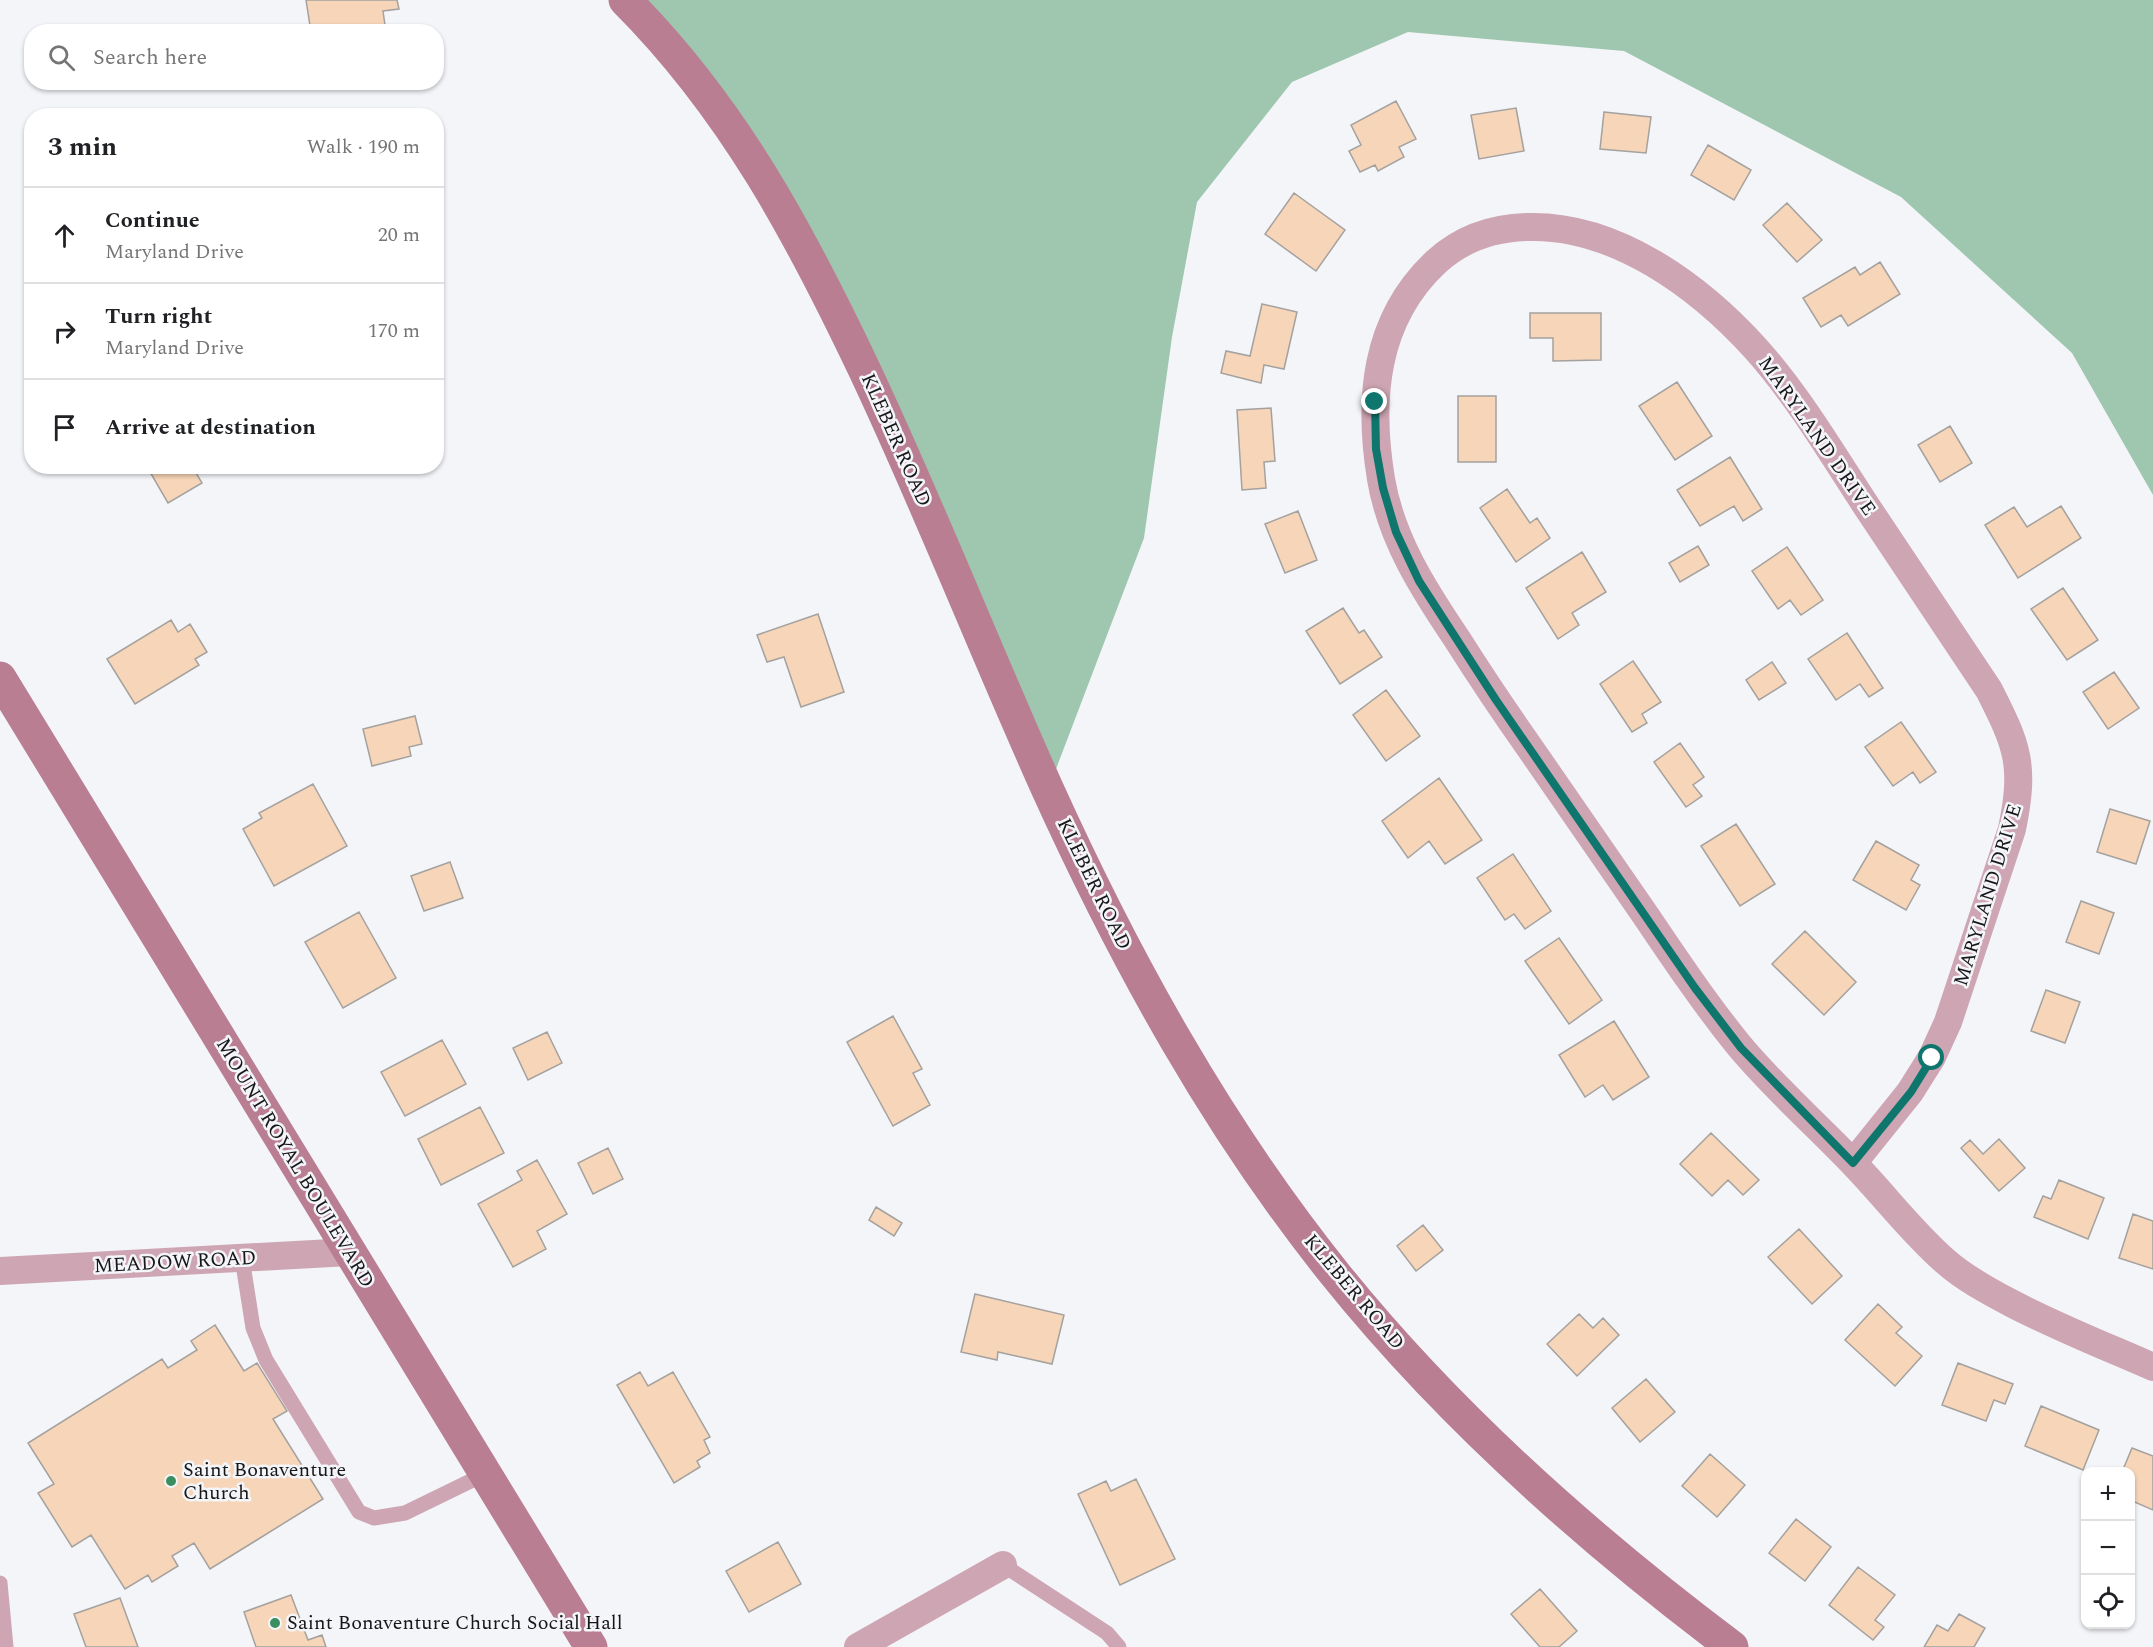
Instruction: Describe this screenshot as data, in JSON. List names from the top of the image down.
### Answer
{
  "streets": {
    "street": [
      "MARYLAND DRIVE",
      "KLEBER ROAD",
      "MOUNT ROYAL BOULEVARD",
      "MEADOW ROAD"
    ]
  },
  "crossings": [
    ["MOUNT ROYAL BOULEVARD", "MEADOW ROAD"]
  ],
  "places": ["Saint Bonaventure Church", "Saint Bonaventure Church Social Hall"],
  "page": {
    "search": "Search here",
    "heading": ["3 min", "Walk · 190 m"],
    "list": [
      ["Continue", "Maryland Drive", "20 m"],
      ["Turn right", "Maryland Drive", "170 m"],
      "Arrive at destination"
    ],
    "map_buttons": ["+", "−"]
  }
}
